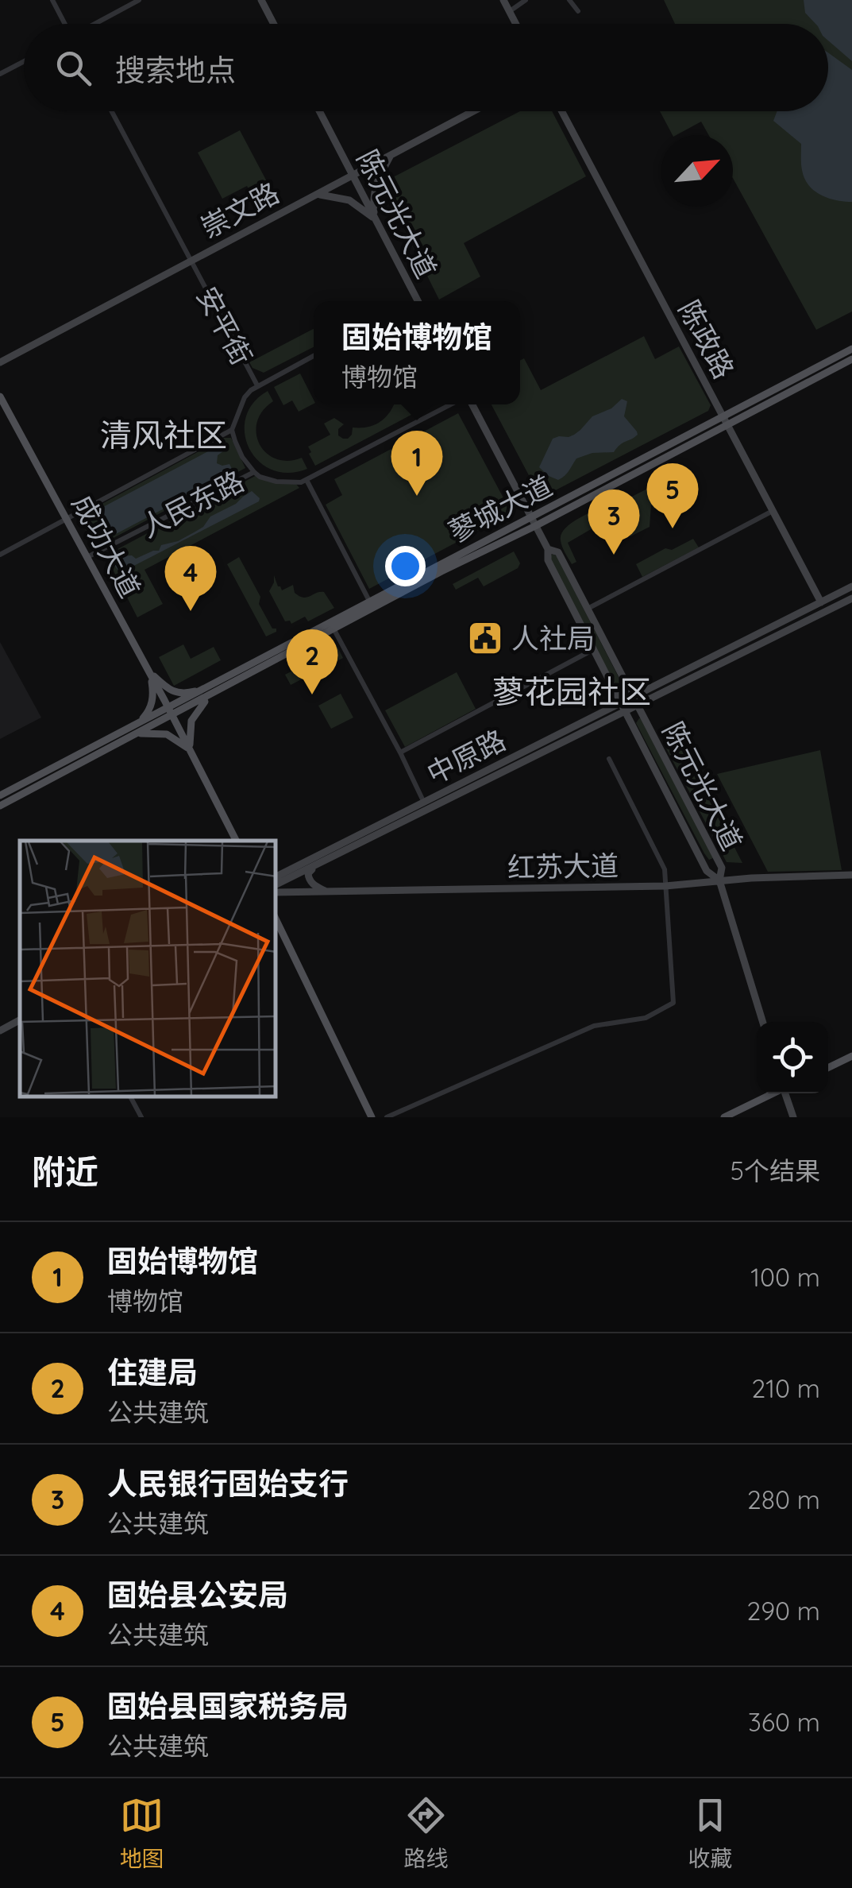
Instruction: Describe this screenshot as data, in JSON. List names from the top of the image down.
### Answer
{
  "streets": {
    "main road": [
      "崇文路",
      "陈元光大道",
      "陈政路",
      "蓼城大道",
      "成功大道",
      "中原路",
      "红苏大道"
    ],
    "street": ["安平街", "人民东路"]
  },
  "crossings": [
    ["崇文路", "陈元光大道"],
    ["崇文路", "安平街"],
    ["陈元光大道", "蓼城大道"],
    ["陈元光大道", "中原路"],
    ["陈元光大道", "红苏大道"],
    ["陈政路", "蓼城大道"],
    ["陈政路", "中原路"],
    ["人民东路", "成功大道"],
    ["蓼城大道", "成功大道"]
  ],
  "districts": ["清风社区", "蓼花园社区"],
  "places": {
    "public building": ["人社局"]
  },
  "north": "top right",
  "page": {
    "search": "搜索地点",
    "popup": ["固始博物馆", "博物馆"],
    "pins": [
      "1",
      "5",
      "3",
      "4",
      "2"
    ],
    "heading": ["附近", "5个结果"],
    "list": [
      {
        "mark": "1",
        "name": "固始博物馆",
        "note": "博物馆",
        "value": "100 m"
      },
      {
        "mark": "2",
        "name": "住建局",
        "note": "公共建筑",
        "value": "210 m"
      },
      {
        "mark": "3",
        "name": "人民银行固始支行",
        "note": "公共建筑",
        "value": "280 m"
      },
      {
        "mark": "4",
        "name": "固始县公安局",
        "note": "公共建筑",
        "value": "290 m"
      },
      {
        "mark": "5",
        "name": "固始县国家税务局",
        "note": "公共建筑",
        "value": "360 m"
      }
    ],
    "nav": ["地图", "路线", "收藏"]
  }
}
